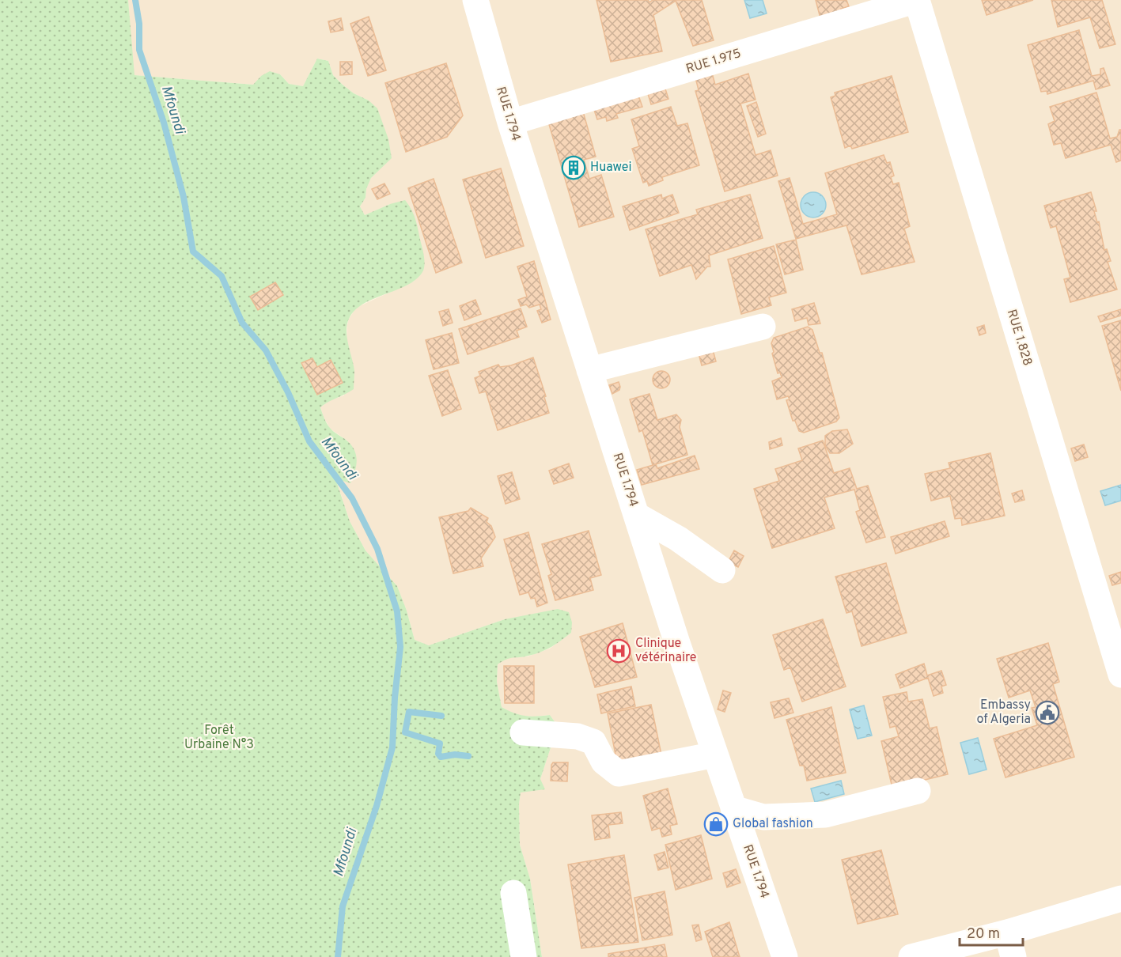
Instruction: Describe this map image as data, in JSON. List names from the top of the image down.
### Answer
{
  "streets": {
    "street": ["RUE 1.975", "RUE 1.794", "RUE 1.828"]
  },
  "crossings": [
    ["RUE 1.975", "RUE 1.794"],
    ["RUE 1.975", "RUE 1.828"]
  ],
  "water": ["Mfoundi"],
  "parks": ["Forêt Urbaine N°3"],
  "places": {
    "building": ["Huawei"],
    "hospital": ["Clinique vétérinaire"],
    "public building": ["Embassy of Algeria"],
    "shop": ["Global fashion"]
  },
  "scale_bar": "20 m"
}
